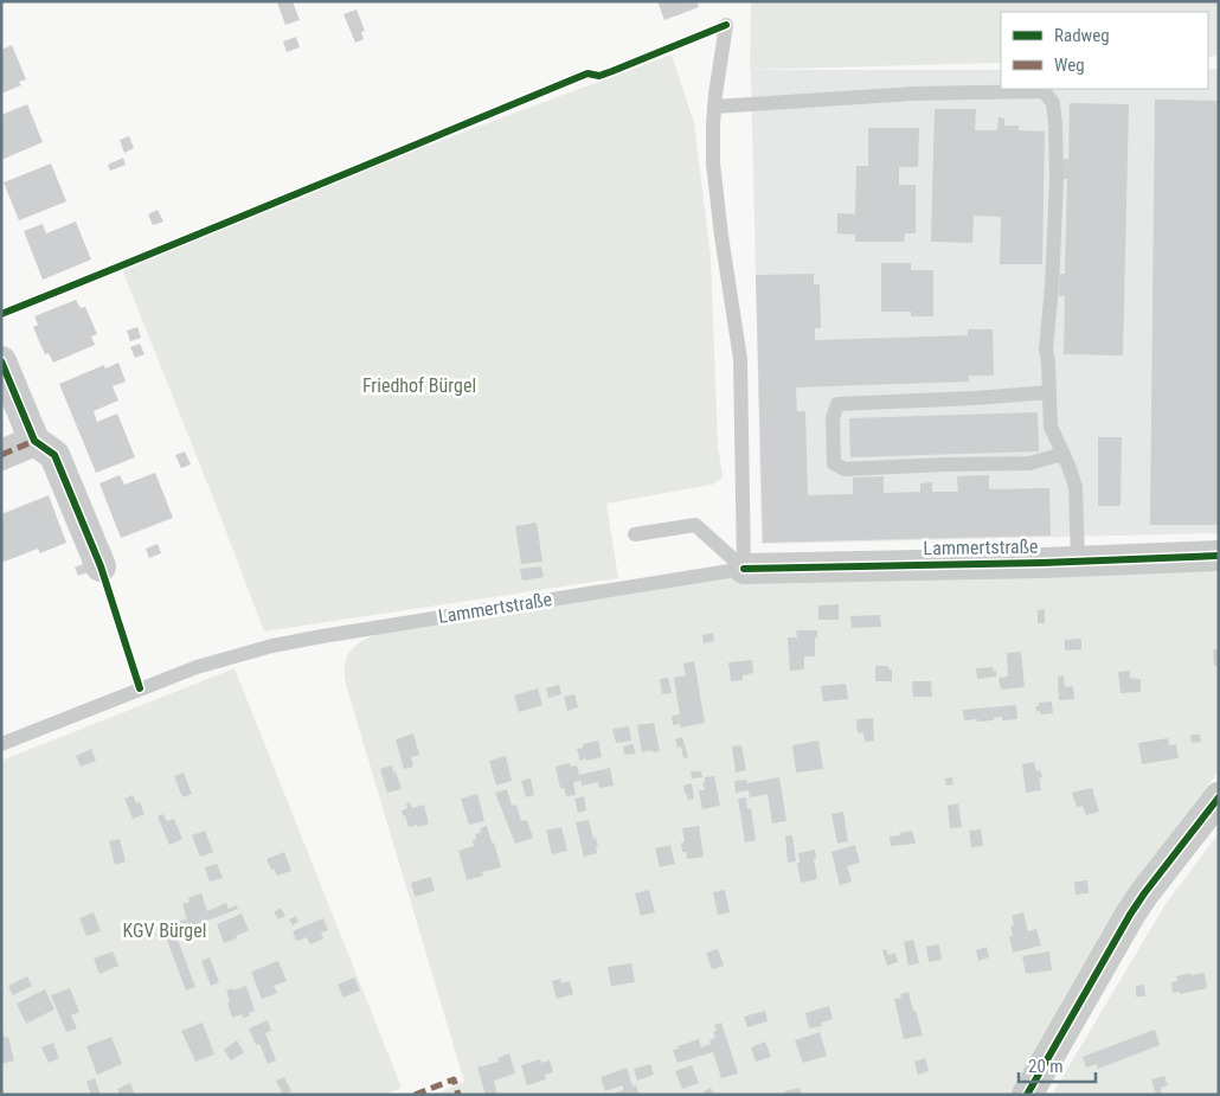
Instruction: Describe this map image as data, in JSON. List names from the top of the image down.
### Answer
{
  "streets": {
    "street": ["Lammertstraße"]
  },
  "parks": ["Friedhof Bürgel", "KGV Bürgel"],
  "legend": ["Radweg", "Weg"],
  "scale_bar": "20 m"
}
